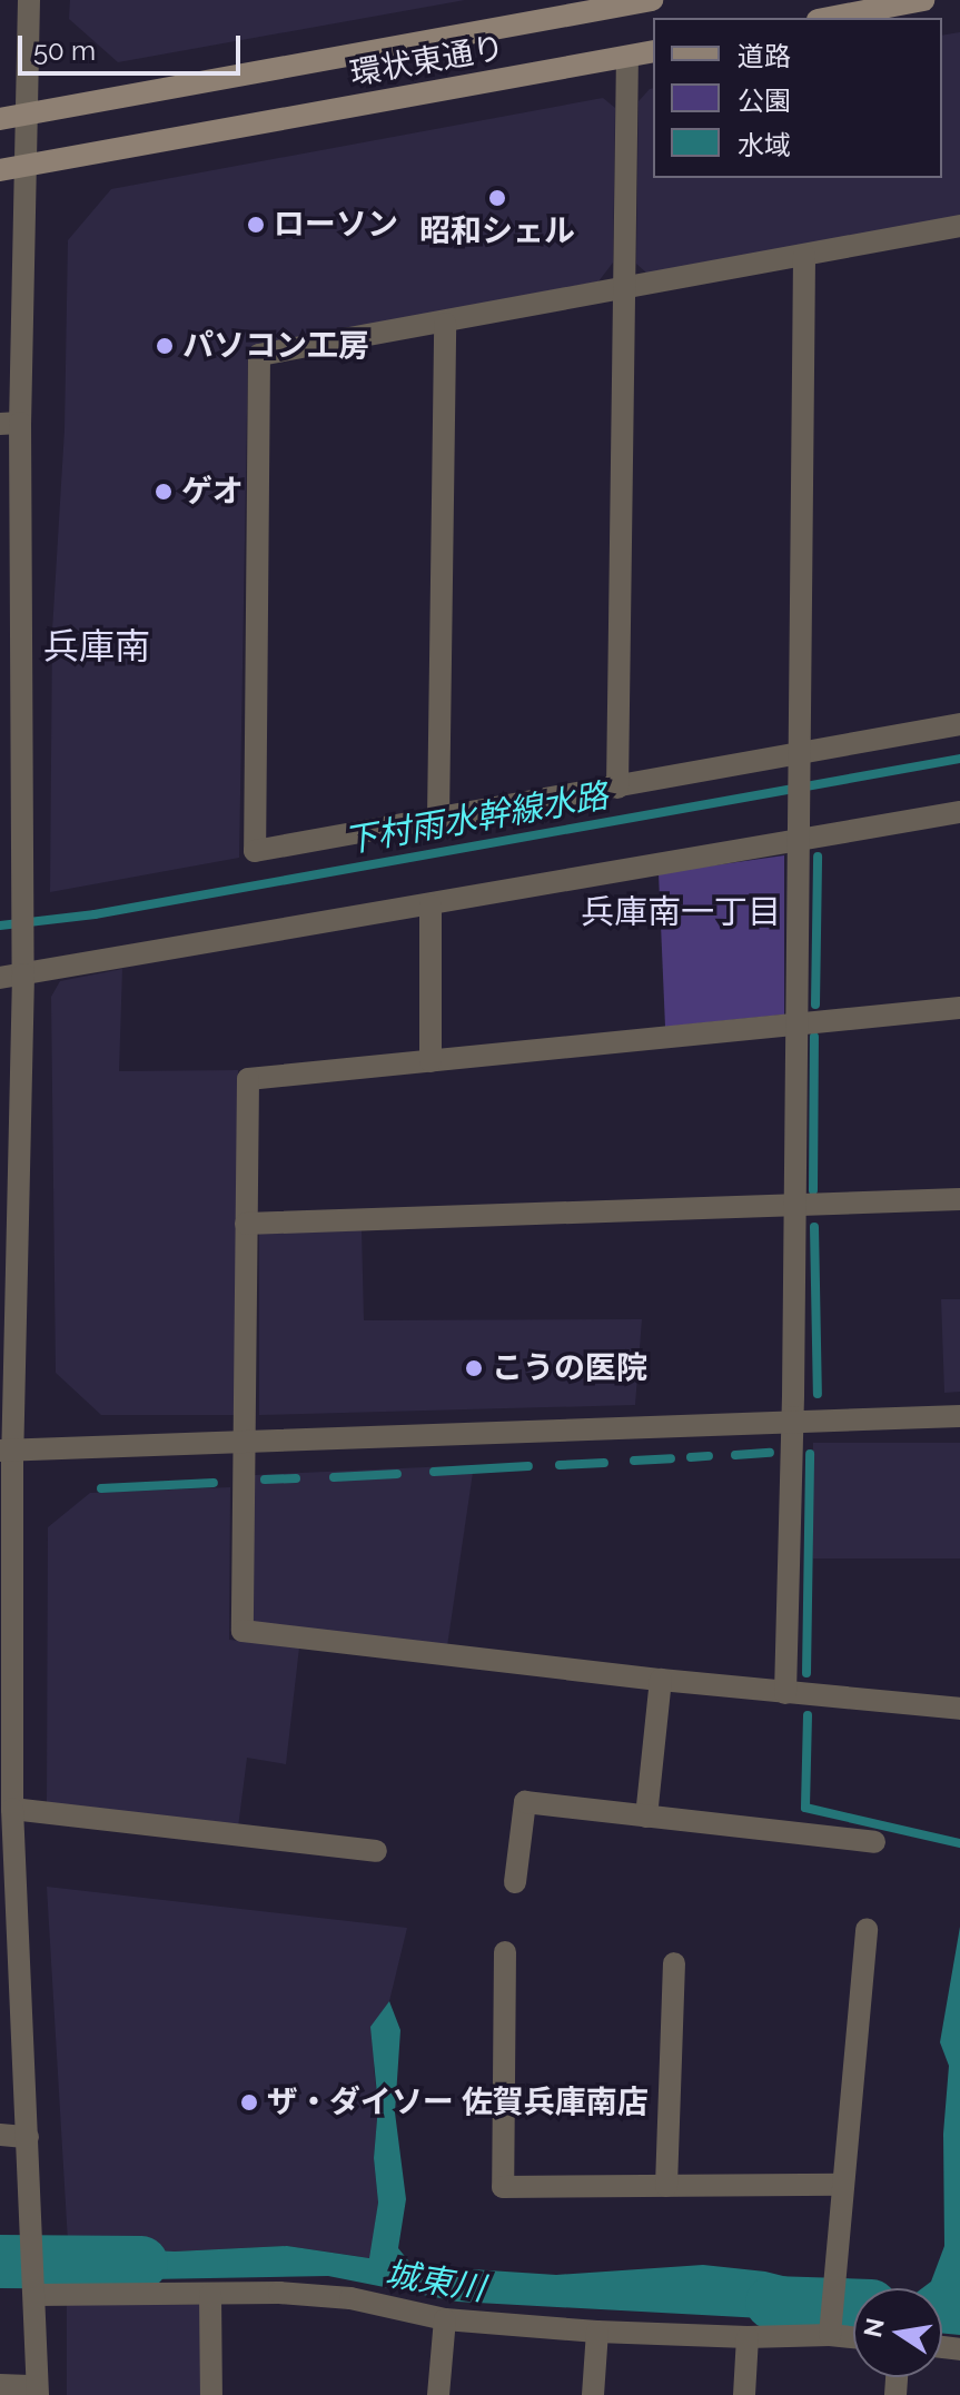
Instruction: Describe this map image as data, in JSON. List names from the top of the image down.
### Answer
{
  "streets": {
    "main road": ["環状東通り"]
  },
  "districts": ["兵庫南", "兵庫南一丁目"],
  "water": ["下村雨水幹線水路", "城東川"],
  "places": [
    "昭和シェル",
    "ローソン",
    "パソコン工房",
    "ゲオ",
    "こうの医院",
    "ザ・ダイソー 佐賀兵庫南店"
  ],
  "legend": ["道路", "公園", "水域"],
  "scale_bar": "50 m",
  "north": "left"
}
